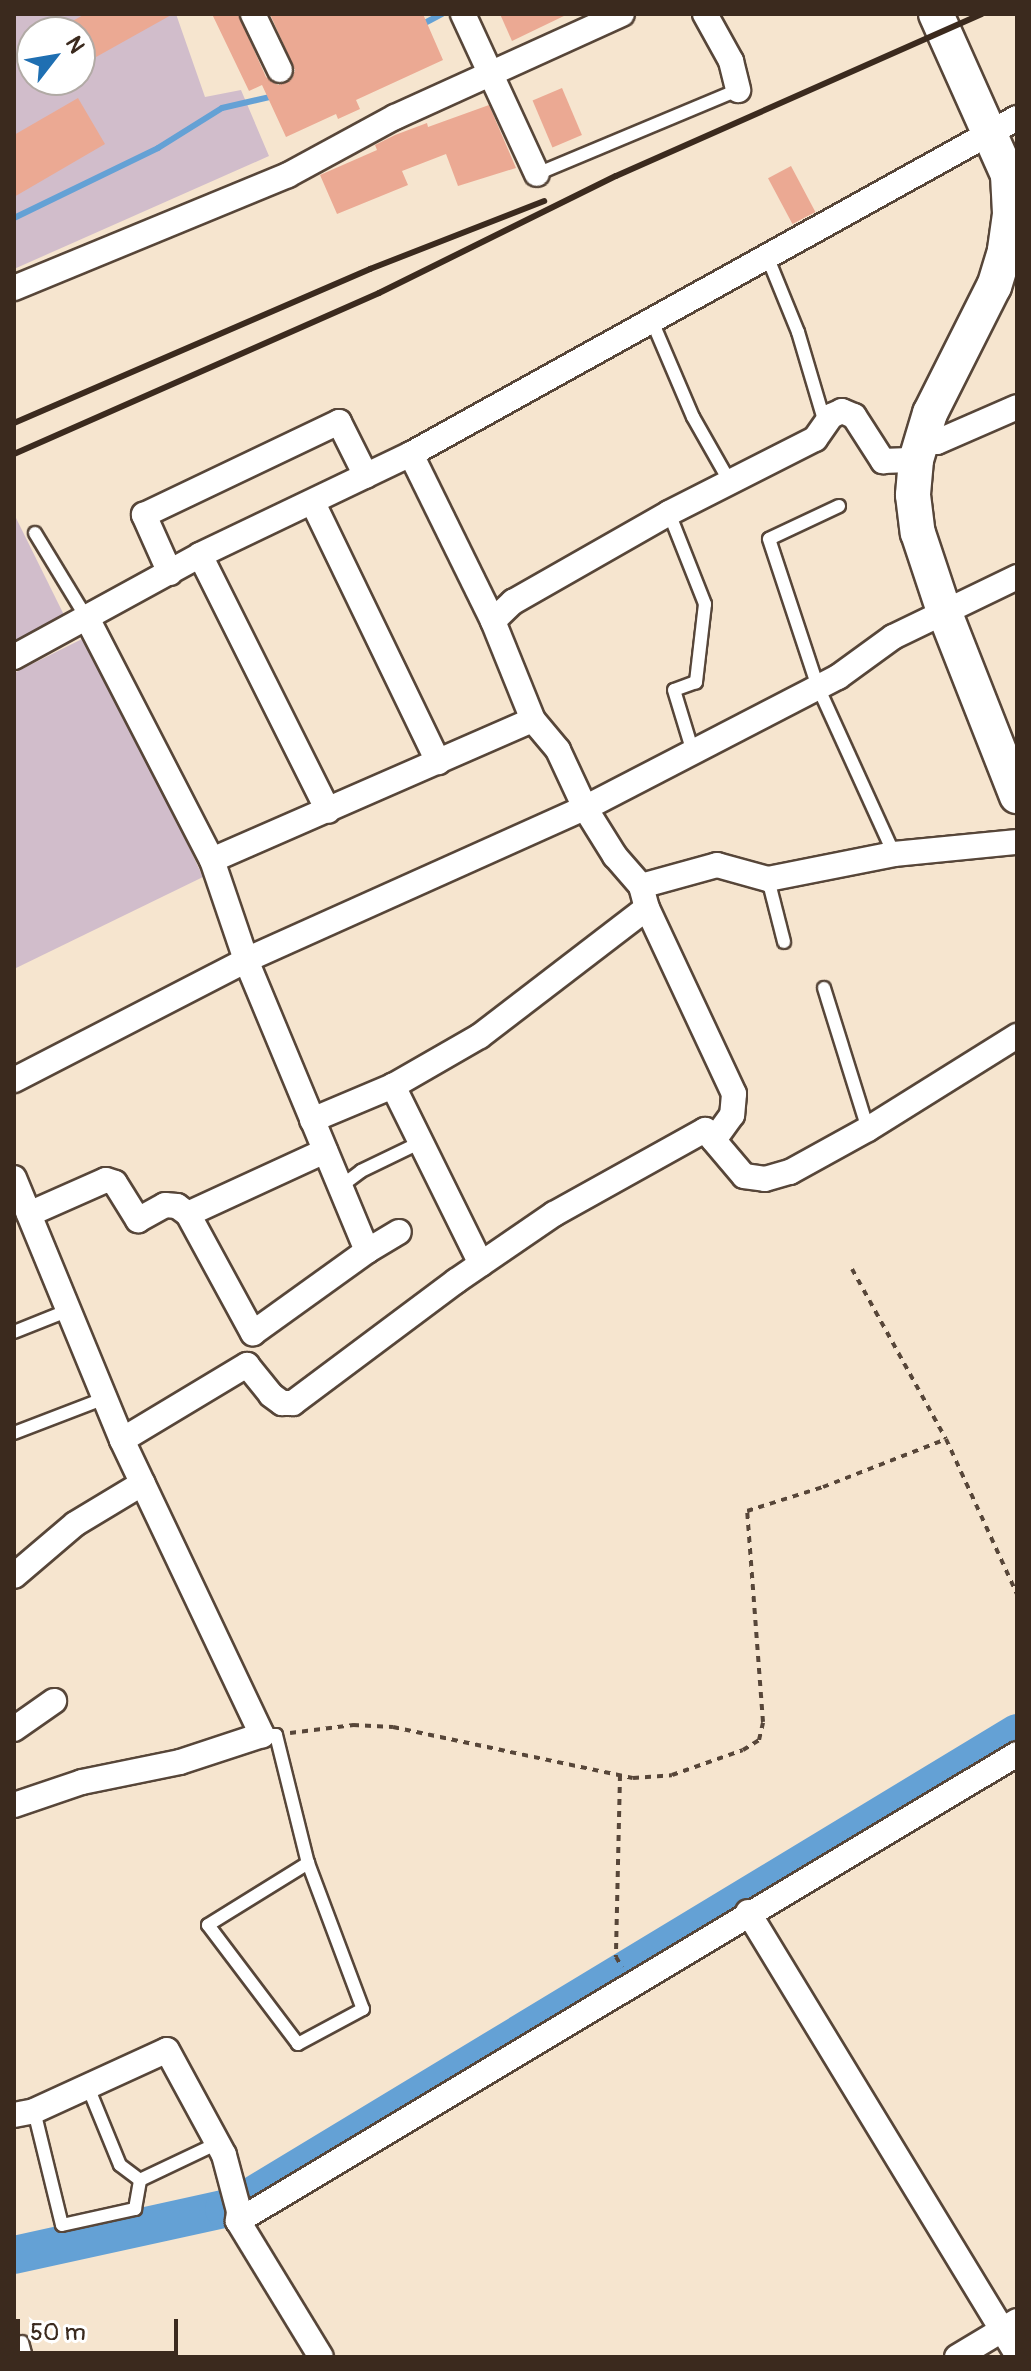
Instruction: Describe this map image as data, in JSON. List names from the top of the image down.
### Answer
{
  "scale_bar": "50 m",
  "north": "top right"
}
